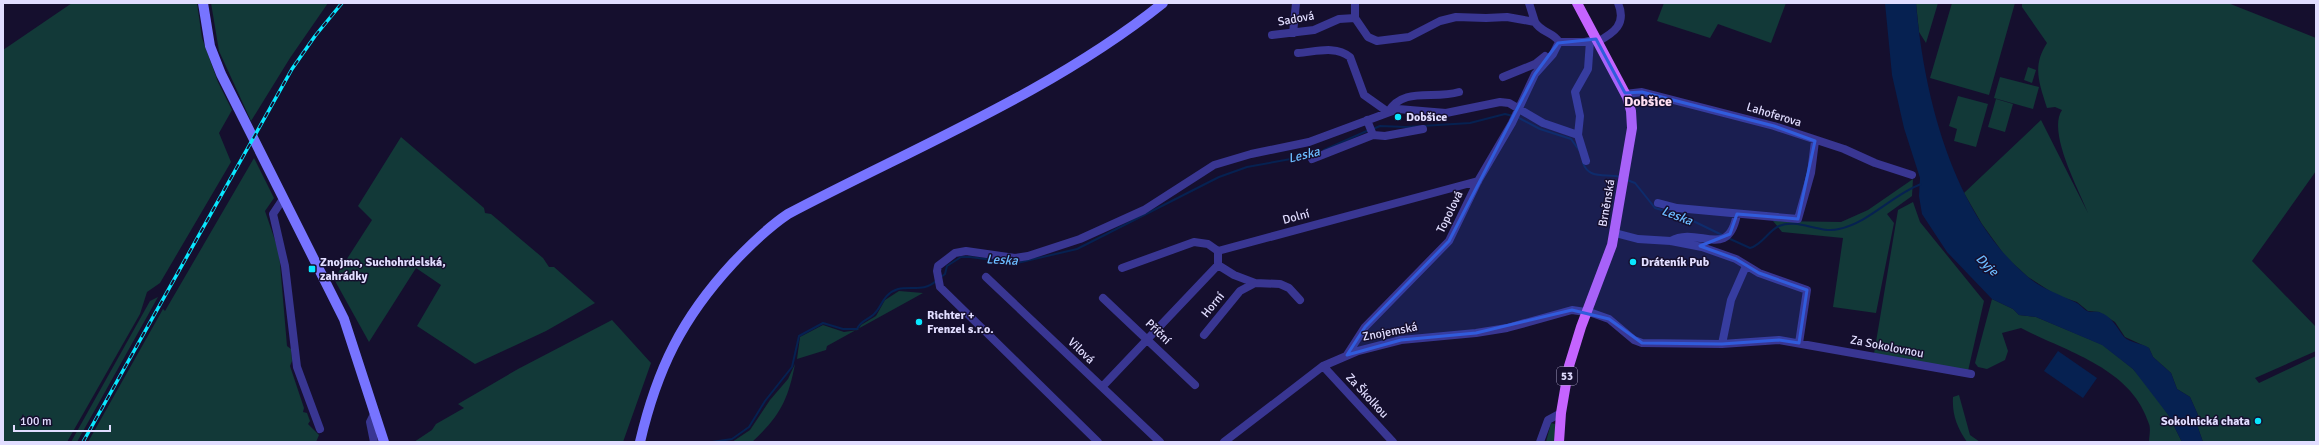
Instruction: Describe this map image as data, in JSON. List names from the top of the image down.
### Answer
{
  "streets": {
    "main road": ["Brněnská", "53"],
    "street": [
      "Sadová",
      "Lahoferova",
      "Topolová",
      "Dolní",
      "Horní",
      "Příční",
      "Znojemská",
      "Za Sokolovnou",
      "Vilová",
      "Za Školkou"
    ]
  },
  "crossings": [
    ["Lahoferova", "Brněnská"],
    ["Brněnská", "Znojemská"],
    ["Brněnská", "Za Sokolovnou"],
    ["Topolová", "Dolní"],
    ["Topolová", "Znojemská"],
    ["Znojemská", "Za Sokolovnou"],
    ["Znojemská", "Za Školkou"]
  ],
  "districts": ["Dobšice"],
  "water": ["Leska", "Dyje"],
  "places": {
    "other": [
      "Dobšice",
      "Dráteník Pub",
      "Richter + Frenzel s.r.o.",
      "Sokolnická chata"
    ],
    "transit": ["Znojmo, Suchohrdelská, zahrádky"]
  },
  "scale_bar": "100 m"
}
